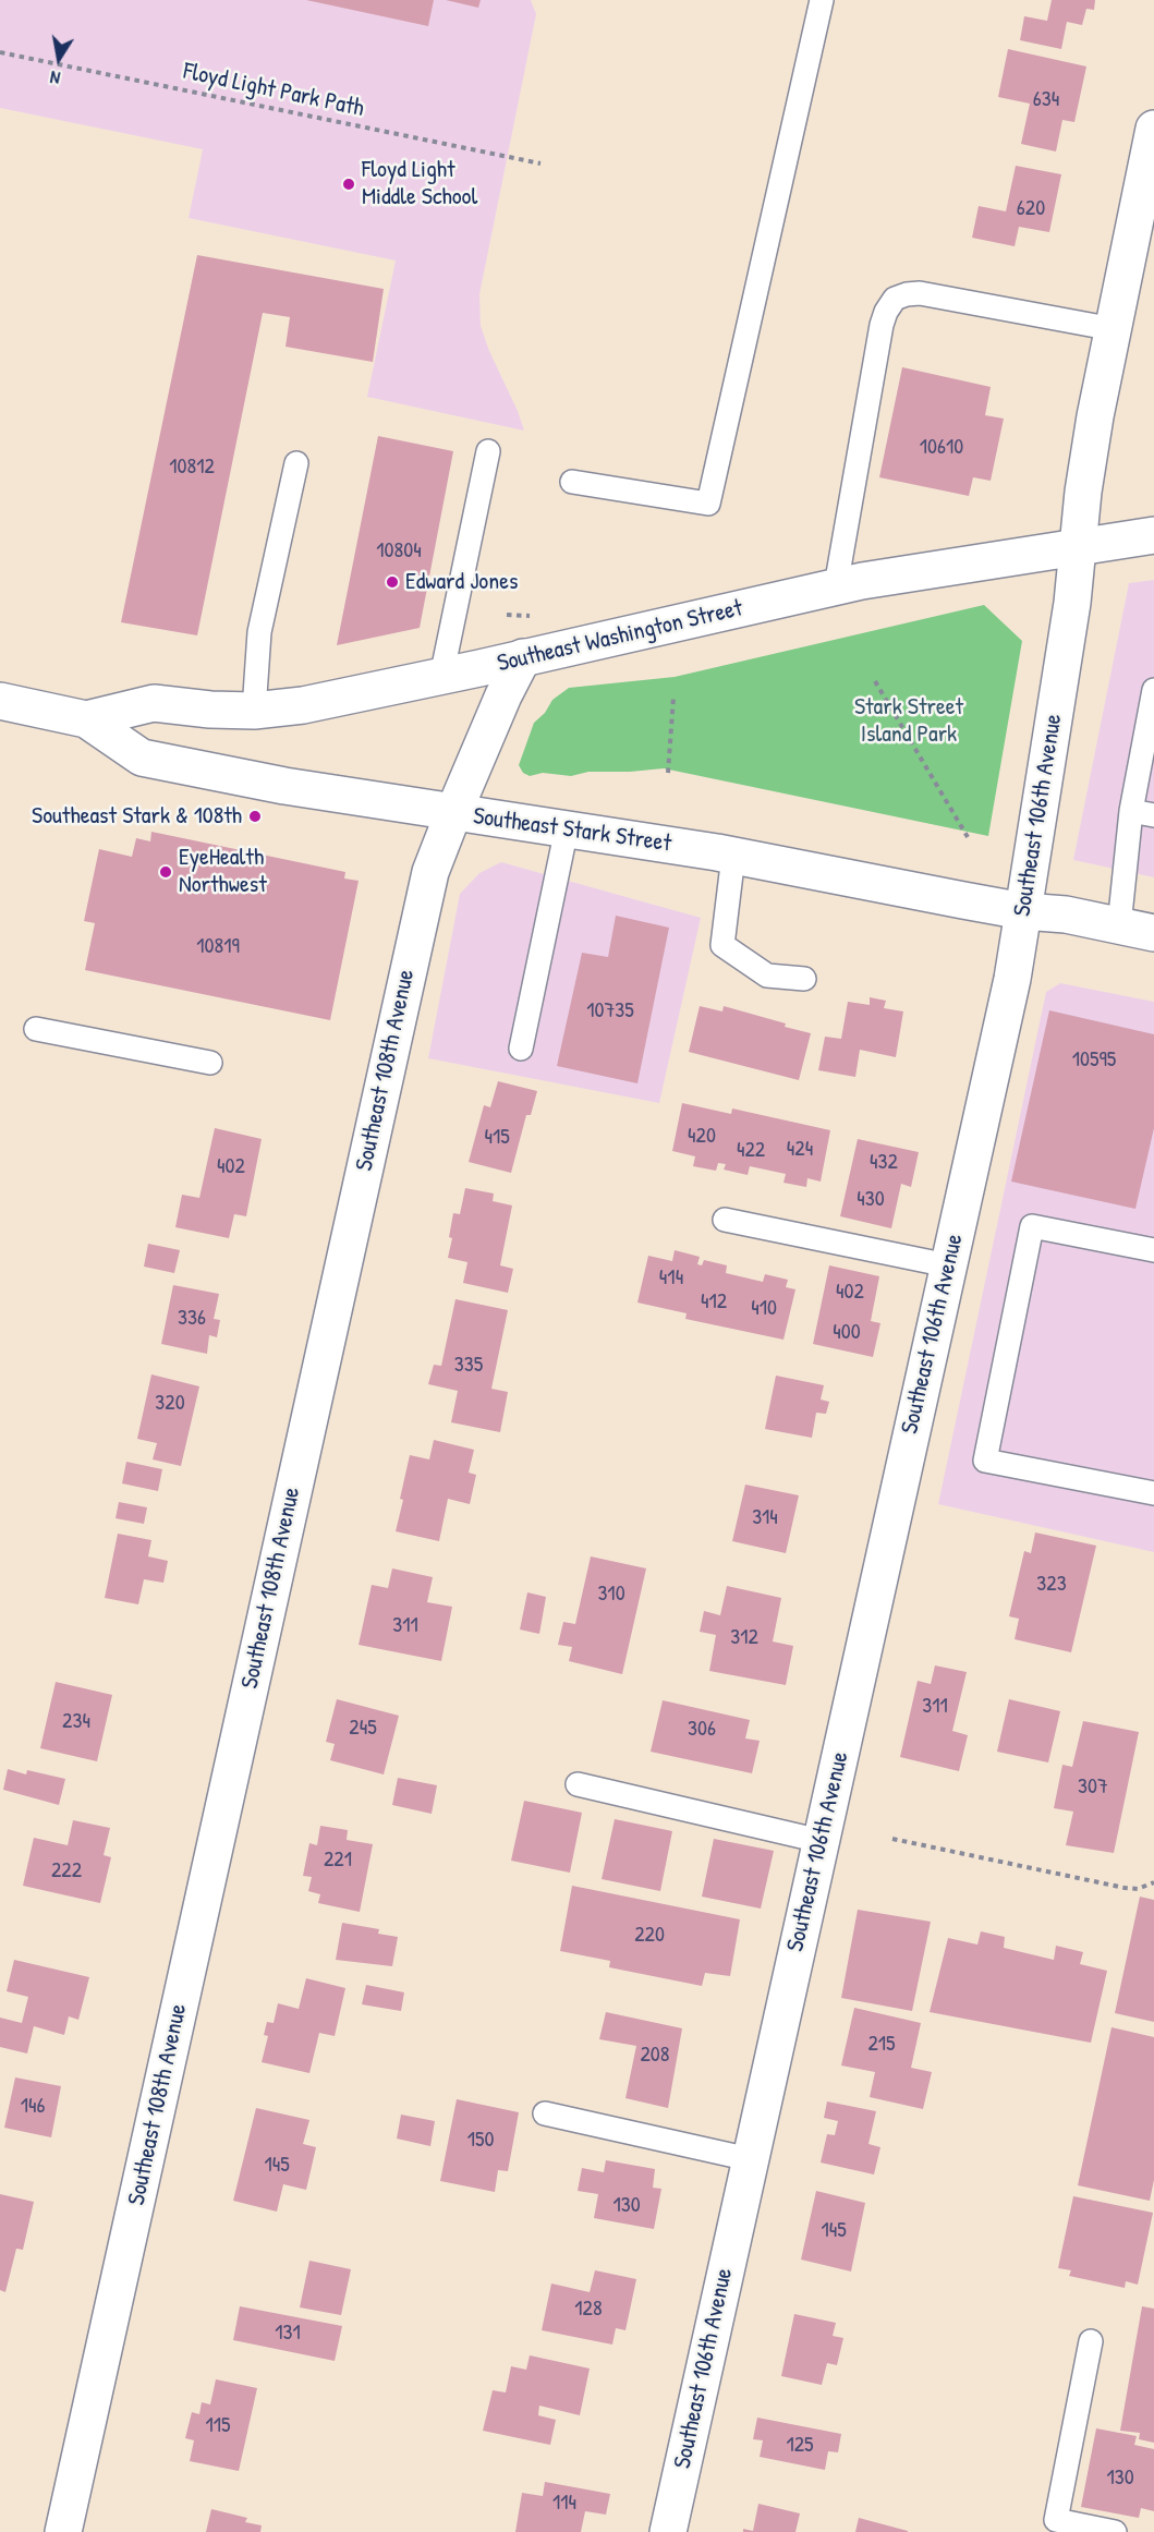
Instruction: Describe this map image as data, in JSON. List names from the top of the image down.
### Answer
{
  "streets": {
    "street": [
      "Southeast Washington Street",
      "Southeast 106th Avenue",
      "Southeast Stark Street",
      "Southeast 108th Avenue"
    ],
    "path": ["Floyd Light Park Path"]
  },
  "crossings": [
    ["Southeast Washington Street", "Southeast 106th Avenue"],
    ["Southeast Washington Street", "Southeast Stark Street"],
    ["Southeast Washington Street", "Southeast 108th Avenue"],
    ["Southeast 106th Avenue", "Southeast Stark Street"],
    ["Southeast Stark Street", "Southeast 108th Avenue"]
  ],
  "parks": ["Stark Street Island Park"],
  "places": [
    "Floyd Light Middle School",
    "Edward Jones",
    "Southeast Stark & 108th",
    "EyeHealth Northwest"
  ],
  "house_numbers": [
    "634",
    "620",
    "10610",
    "10812",
    "10804",
    "10819",
    "10735",
    "10595",
    "420",
    "415",
    "424",
    "422",
    "432",
    "402",
    "430",
    "414",
    "402",
    "412",
    "410",
    "336",
    "400",
    "335",
    "320",
    "314",
    "323",
    "310",
    "311",
    "312",
    "311",
    "234",
    "245",
    "306",
    "307",
    "221",
    "222",
    "220",
    "215",
    "208",
    "146",
    "150",
    "145",
    "130",
    "145",
    "128",
    "131",
    "115",
    "125",
    "130",
    "114"
  ],
  "north": "bottom"
}
